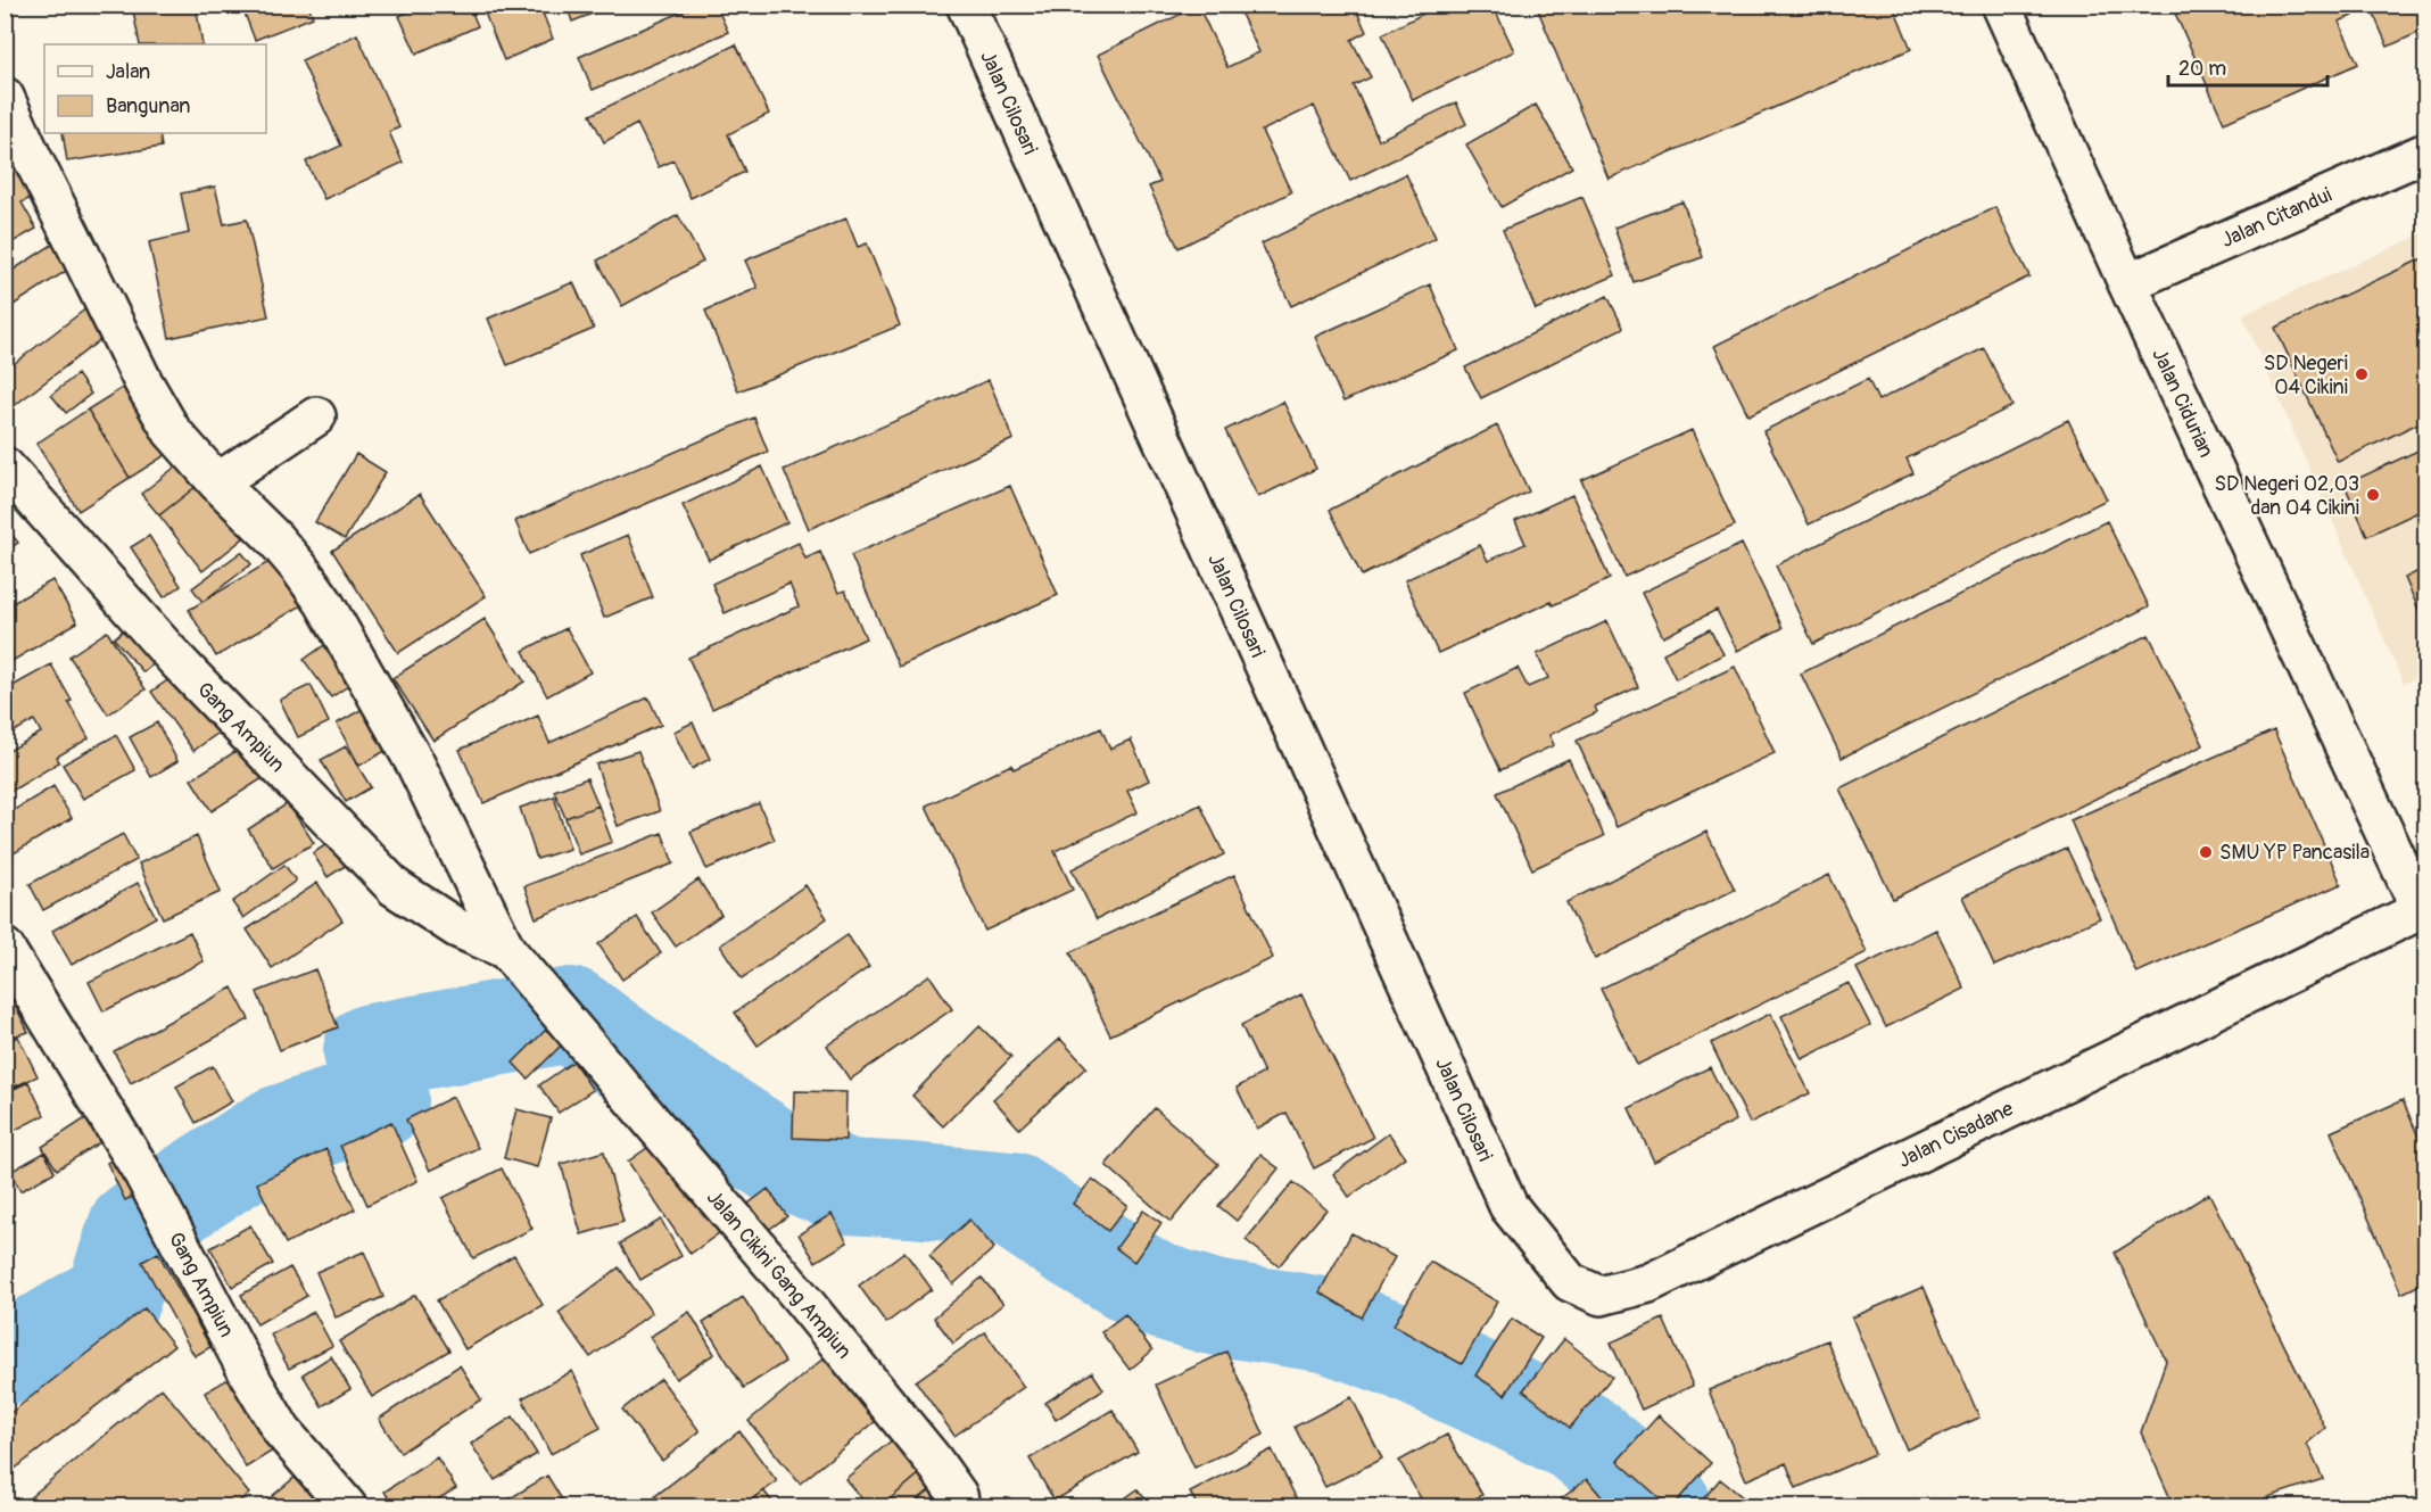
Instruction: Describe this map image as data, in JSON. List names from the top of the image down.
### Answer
{
  "streets": {
    "street": [
      "Jalan Cilosari",
      "Jalan Citandui",
      "Jalan Cidurian",
      "Gang Ampiun",
      "Jalan Cisadane",
      "Jalan Cikini Gang Ampiun"
    ]
  },
  "crossings": [
    ["Jalan Cilosari", "Jalan Cisadane"],
    ["Jalan Citandui", "Jalan Cidurian"],
    ["Jalan Cidurian", "Jalan Cisadane"],
    ["Gang Ampiun", "Jalan Cikini Gang Ampiun"]
  ],
  "places": ["SD Negeri 04 Cikini", "SD Negeri 02,03 dan 04 Cikini", "SMU YP Pancasila"],
  "legend": ["Jalan", "Bangunan"],
  "scale_bar": "20 m"
}
